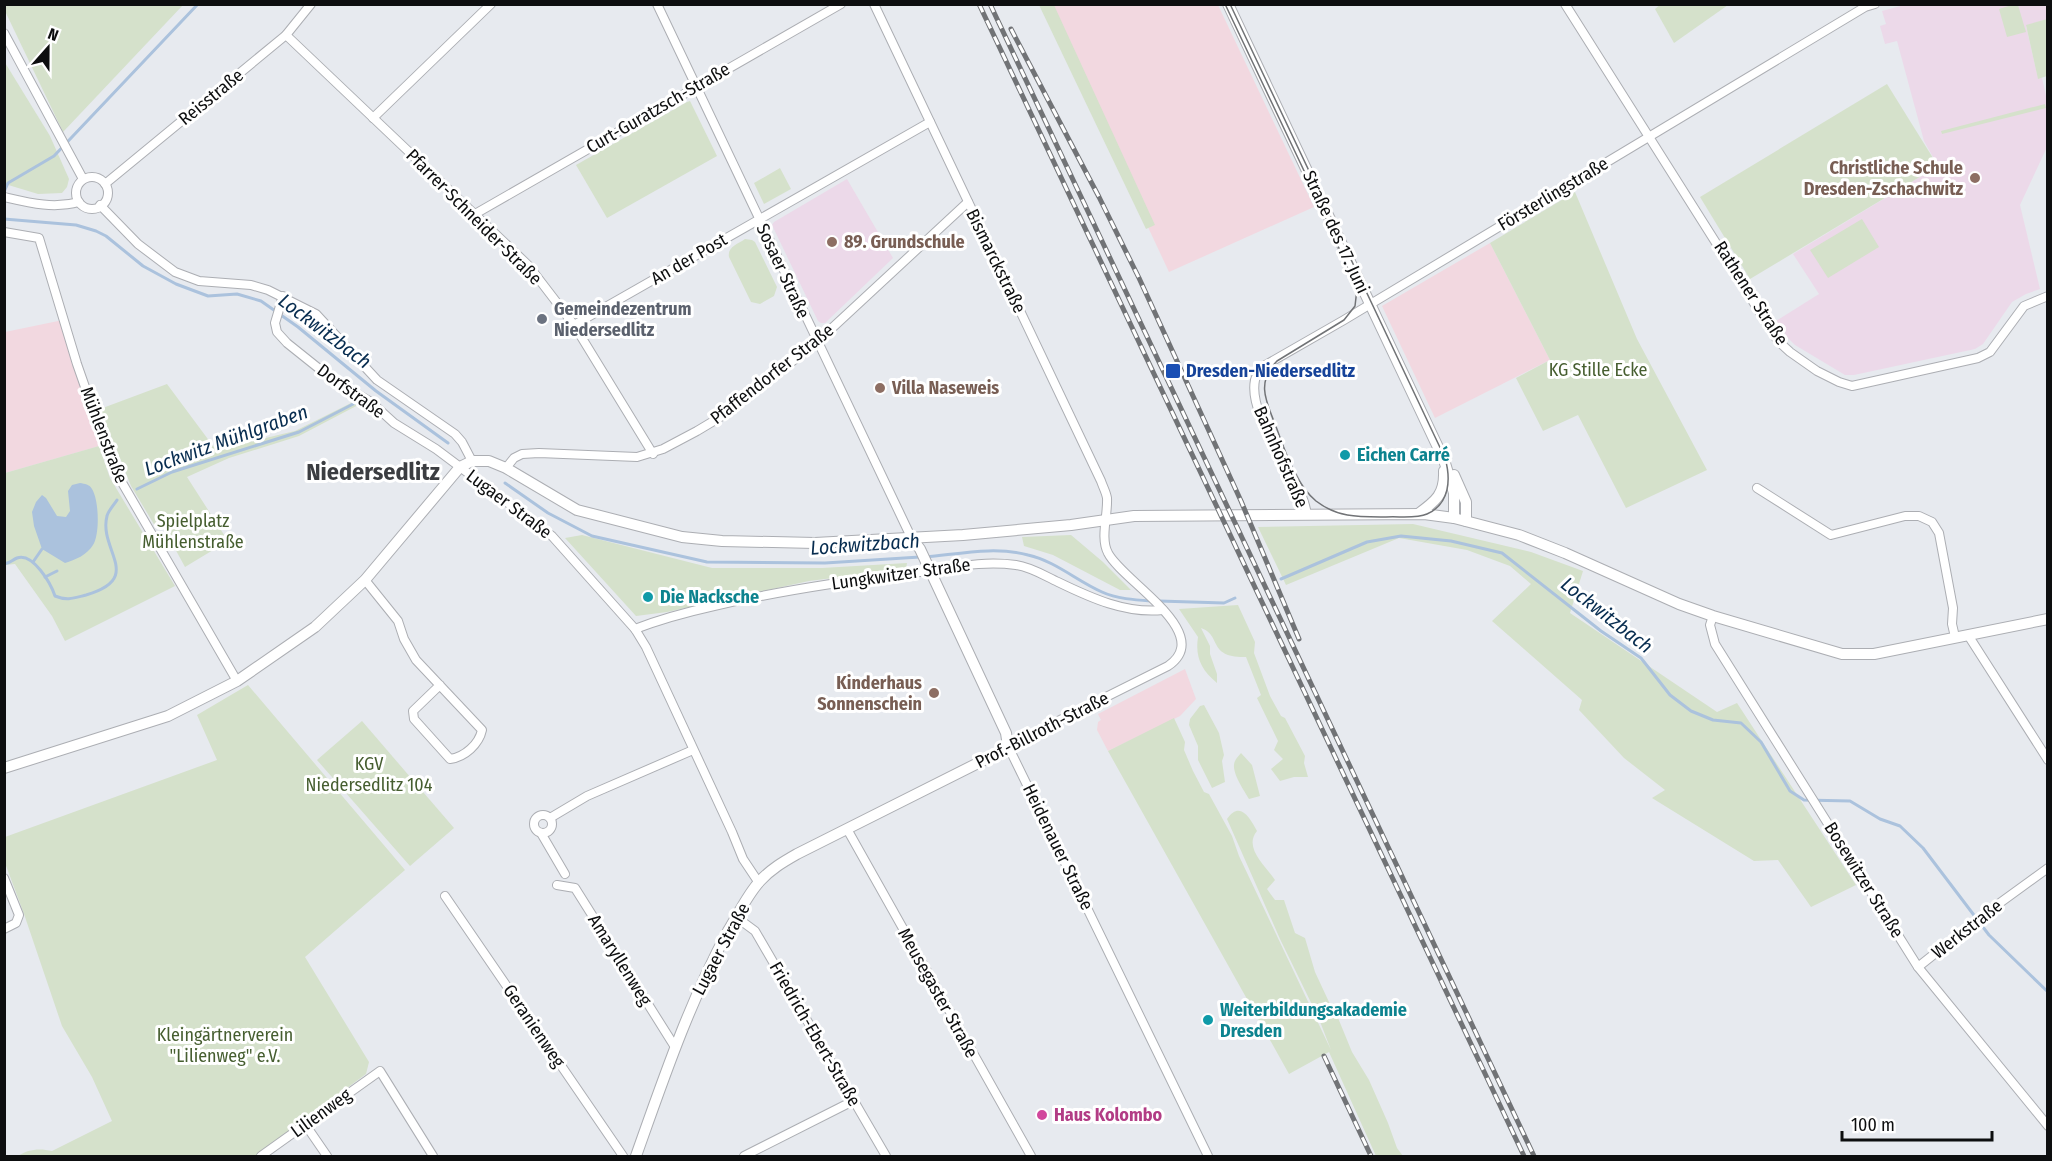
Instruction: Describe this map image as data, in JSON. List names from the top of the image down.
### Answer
{
  "streets": {
    "street": [
      "Reisstraße",
      "Curt-Guratzsch-Straße",
      "Försterlingstraße",
      "Pfarrer-Schneider-Straße",
      "Straße des 17. Juni",
      "An der Post",
      "Bismarckstraße",
      "Sosaer Straße",
      "Rathener Straße",
      "Pfaffendorfer Straße",
      "Dorfstraße",
      "Mühlenstraße",
      "Bahnhofstraße",
      "Lugaer Straße",
      "Lungkwitzer Straße",
      "Prof.-Billroth-Straße",
      "Heidenauer Straße",
      "Bosewitzer Straße",
      "Werkstraße",
      "Amaryllenweg",
      "Meusegaster Straße",
      "Geranienweg",
      "Friedrich-Ebert-Straße",
      "Lilienweg"
    ]
  },
  "crossings": [
    ["Reisstraße", "Pfarrer-Schneider-Straße"],
    ["Reisstraße", "Dorfstraße"],
    ["Curt-Guratzsch-Straße", "Pfarrer-Schneider-Straße"],
    ["Curt-Guratzsch-Straße", "Sosaer Straße"],
    ["Försterlingstraße", "Straße des 17. Juni"],
    ["Försterlingstraße", "Rathener Straße"],
    ["Försterlingstraße", "Bahnhofstraße"],
    ["Pfarrer-Schneider-Straße", "An der Post"],
    ["Pfarrer-Schneider-Straße", "Pfaffendorfer Straße"],
    ["An der Post", "Bismarckstraße"],
    ["An der Post", "Sosaer Straße"],
    ["Bismarckstraße", "Pfaffendorfer Straße"],
    ["Bismarckstraße", "Prof.-Billroth-Straße"],
    ["Sosaer Straße", "Pfaffendorfer Straße"],
    ["Sosaer Straße", "Heidenauer Straße"],
    ["Dorfstraße", "Lugaer Straße"],
    ["Lugaer Straße", "Lungkwitzer Straße"],
    ["Lugaer Straße", "Prof.-Billroth-Straße"],
    ["Lugaer Straße", "Amaryllenweg"],
    ["Lugaer Straße", "Friedrich-Ebert-Straße"],
    ["Lungkwitzer Straße", "Prof.-Billroth-Straße"],
    ["Lungkwitzer Straße", "Heidenauer Straße"],
    ["Prof.-Billroth-Straße", "Heidenauer Straße"],
    ["Prof.-Billroth-Straße", "Meusegaster Straße"],
    ["Bosewitzer Straße", "Werkstraße"]
  ],
  "districts": ["Niedersedlitz"],
  "water": ["Lockwitzbach", "Lockwitz Mühlgraben"],
  "parks": [
    "KG Stille Ecke",
    "Spielplatz Mühlenstraße",
    "KGV Niedersedlitz 104",
    "Kleingärtnerverein \"Lilienweg\" e.V."
  ],
  "places": {
    "other": [
      "Christliche Schule Dresden-Zschachwitz",
      "89. Grundschule",
      "Gemeindezentrum Niedersedlitz",
      "Villa Naseweis",
      "Eichen Carré",
      "Die Nacksche",
      "Kinderhaus Sonnenschein",
      "Weiterbildungsakademie Dresden",
      "Haus Kolombo"
    ],
    "transit": ["Dresden-Niedersedlitz"]
  },
  "scale_bar": "100 m",
  "north": "top"
}
